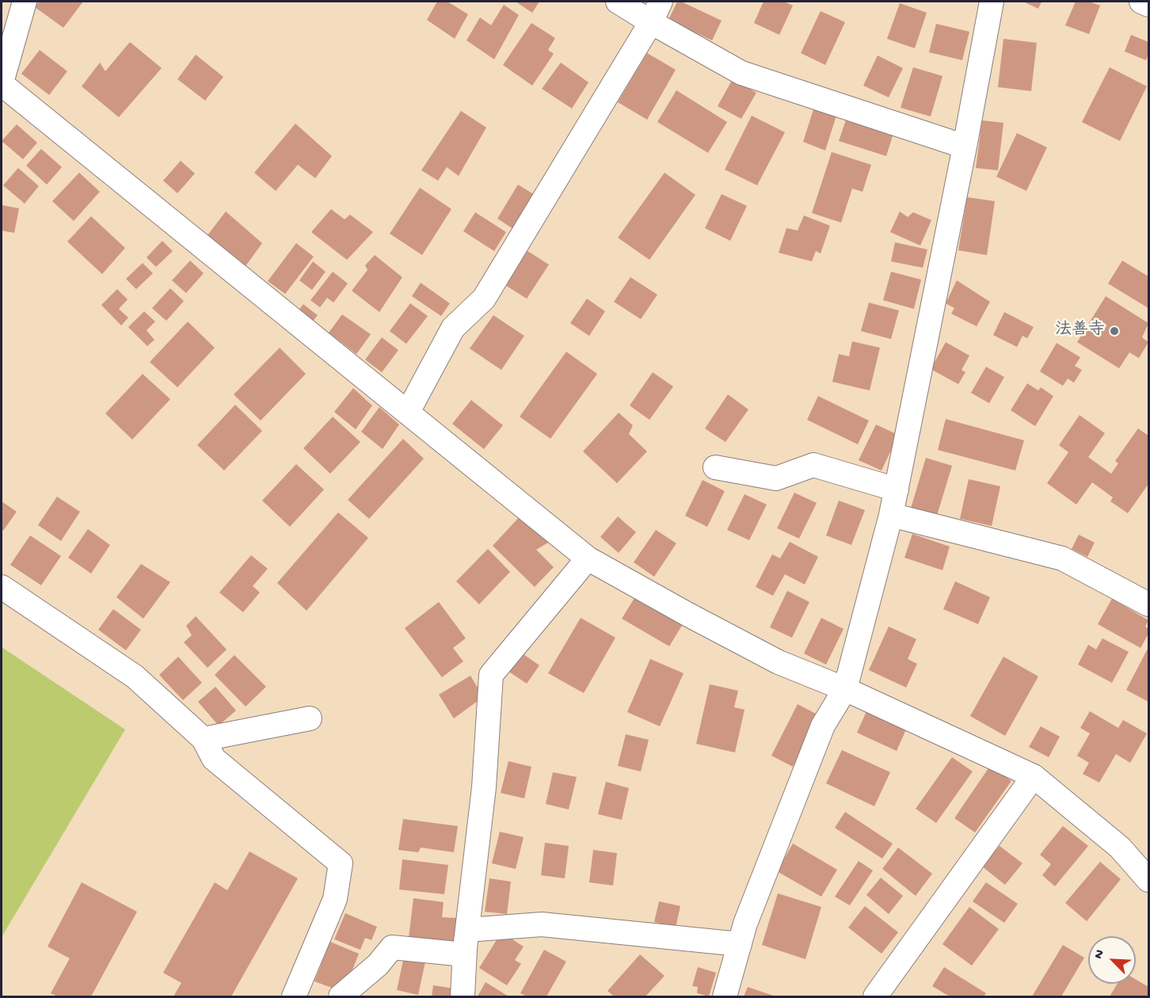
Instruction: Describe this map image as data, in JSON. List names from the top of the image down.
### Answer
{
  "places": ["法善寺"],
  "north": "top left"
}
